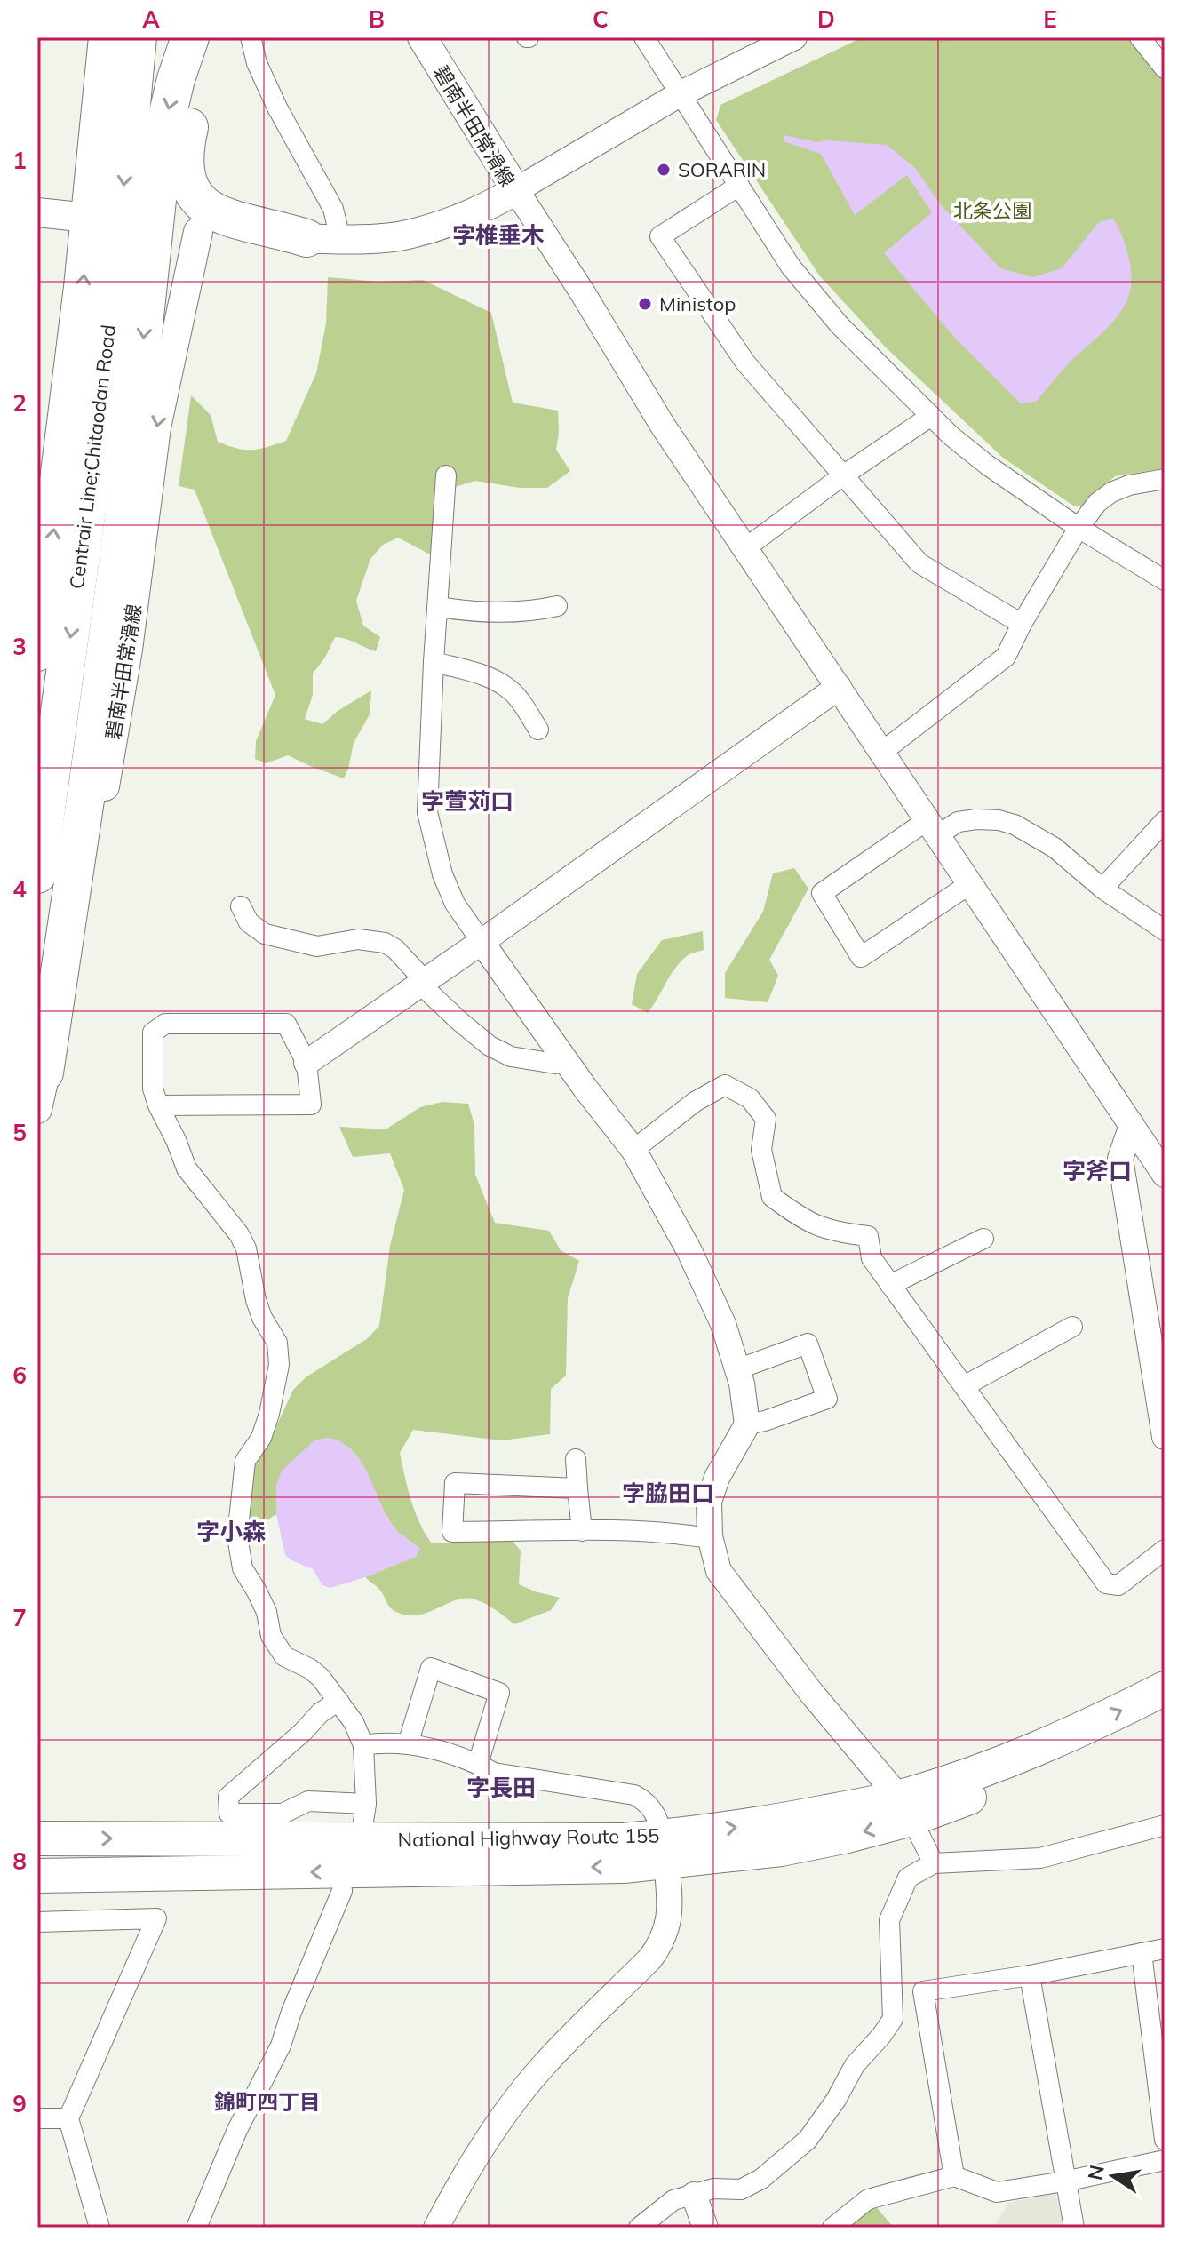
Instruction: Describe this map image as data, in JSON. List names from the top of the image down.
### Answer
{
  "streets": {
    "highway": ["Centrair Line;Chitaodan Road", "National Highway Route 155"],
    "main road": ["碧南半田常滑線"]
  },
  "one_way": ["碧南半田常滑線"],
  "districts": [
    "字椎垂木",
    "字萱苅口",
    "字斧口",
    "字脇田口",
    "字小森",
    "字長田",
    "錦町四丁目"
  ],
  "parks": ["北条公園"],
  "places": ["SORARIN", "Ministop"],
  "north": "left",
  "grid": {
    "columns": [
      "A",
      "B",
      "C",
      "D",
      "E"
    ],
    "rows": [
      "1",
      "2",
      "3",
      "4",
      "5",
      "6",
      "7",
      "8",
      "9"
    ]
  }
}
